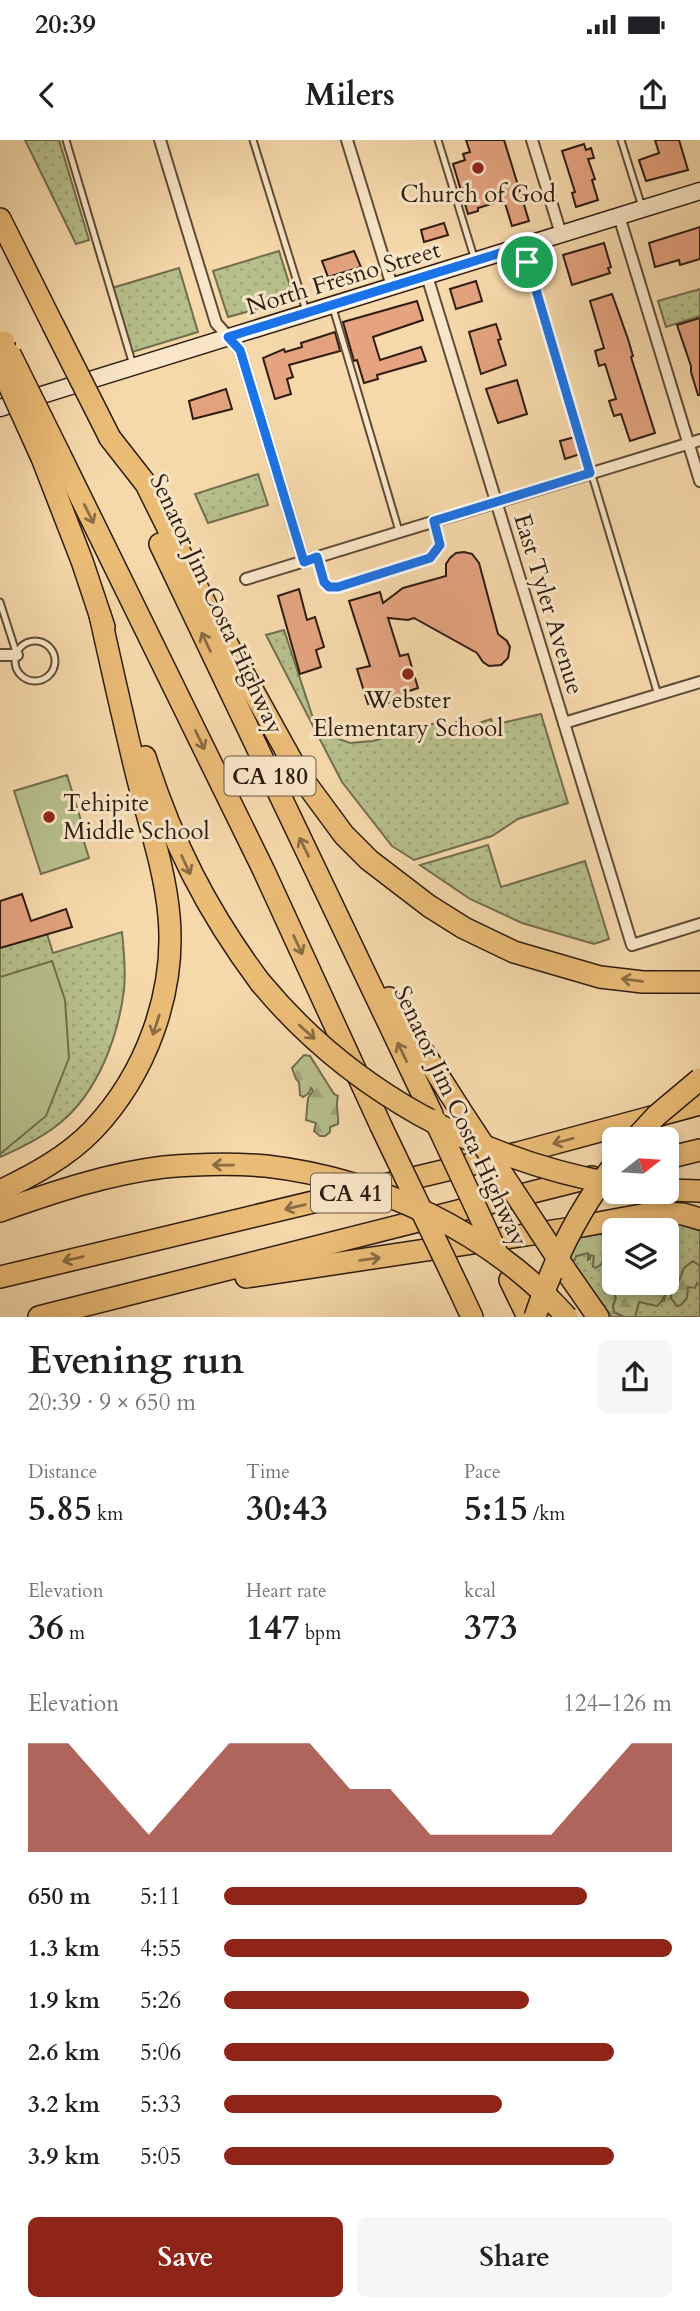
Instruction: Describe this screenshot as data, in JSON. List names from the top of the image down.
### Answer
{
  "streets": {
    "highway": ["Senator Jim Costa Highway", "CA 180", "CA 41"],
    "main road": ["North Fresno Street"],
    "street": ["East Tyler Avenue"]
  },
  "crossings": [
    ["North Fresno Street", "East Tyler Avenue"]
  ],
  "places": ["Church of God", "Webster Elementary School", "Tehipite Middle School"],
  "north": "right",
  "page": {
    "status": "20:39",
    "header": "Milers",
    "heading": ["Evening run", "20:39 · 9 × 650 m"],
    "stats": [
      ["Distance", "5.85 km"],
      ["Time", "30:43"],
      ["Pace", "5:15 /km"],
      ["Elevation", "36 m"],
      ["Heart rate", "147 bpm"],
      ["kcal", "373"]
    ],
    "chart": ["Elevation", "124–126 m"],
    "list": [
      {
        "name": "650 m",
        "note": "5:11"
      },
      {
        "name": "1.3 km",
        "note": "4:55"
      },
      {
        "name": "1.9 km",
        "note": "5:26"
      },
      {
        "name": "2.6 km",
        "note": "5:06"
      },
      {
        "name": "3.2 km",
        "note": "5:33"
      },
      {
        "name": "3.9 km",
        "note": "5:05"
      }
    ],
    "buttons": ["Save", "Share"]
  }
}
